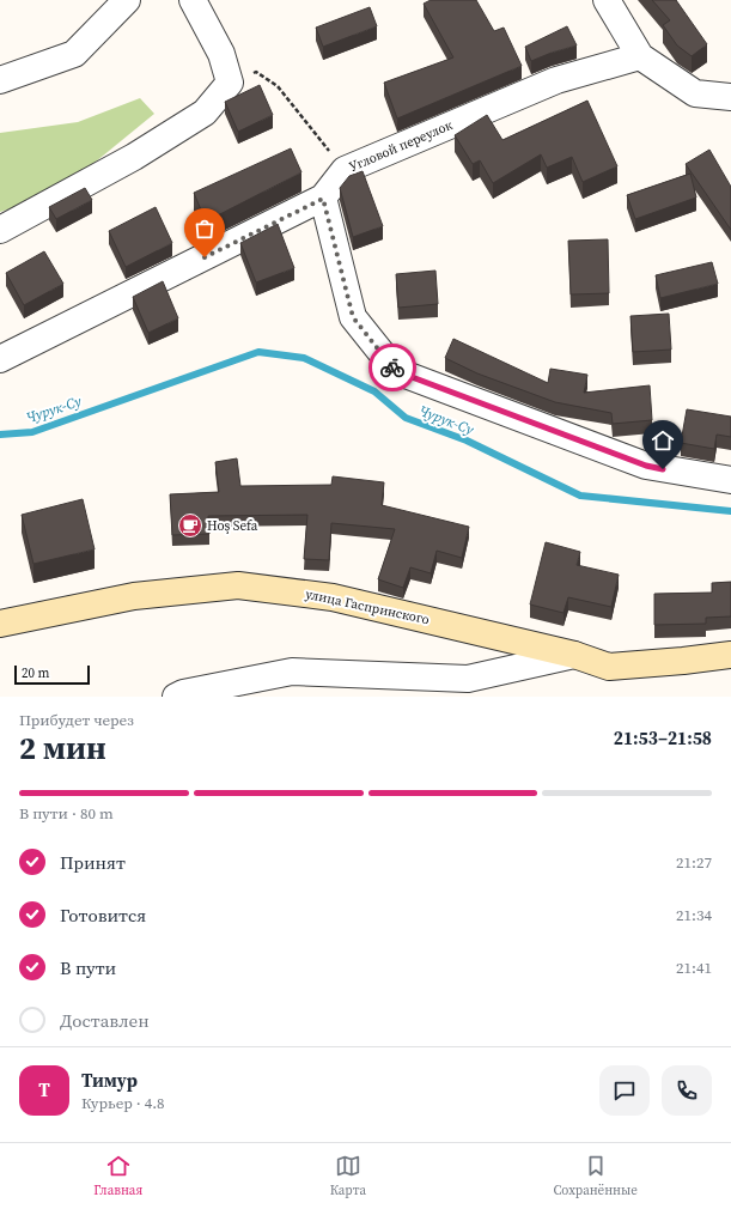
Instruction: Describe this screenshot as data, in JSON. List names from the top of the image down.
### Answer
{
  "streets": {
    "main road": ["улица Гаспринского"],
    "street": ["Угловой переулок"]
  },
  "water": ["Чурук-Су"],
  "places": {
    "cafe": ["Hoş Sefa"]
  },
  "scale_bar": "20 m",
  "page": {
    "scale": "20 m",
    "heading": ["2 мин", "Прибудет через", "21:53–21:58"],
    "panel": ["Тимур", "Курьер · 4.8"],
    "bar": "В пути · 80 m",
    "list": [
      ["Принят", "21:27"],
      ["Готовится", "21:34"],
      ["В пути", "21:41"],
      "Доставлен"
    ],
    "round": "Т",
    "tabs": ["Главная", "Карта", "Сохранённые"]
  }
}
